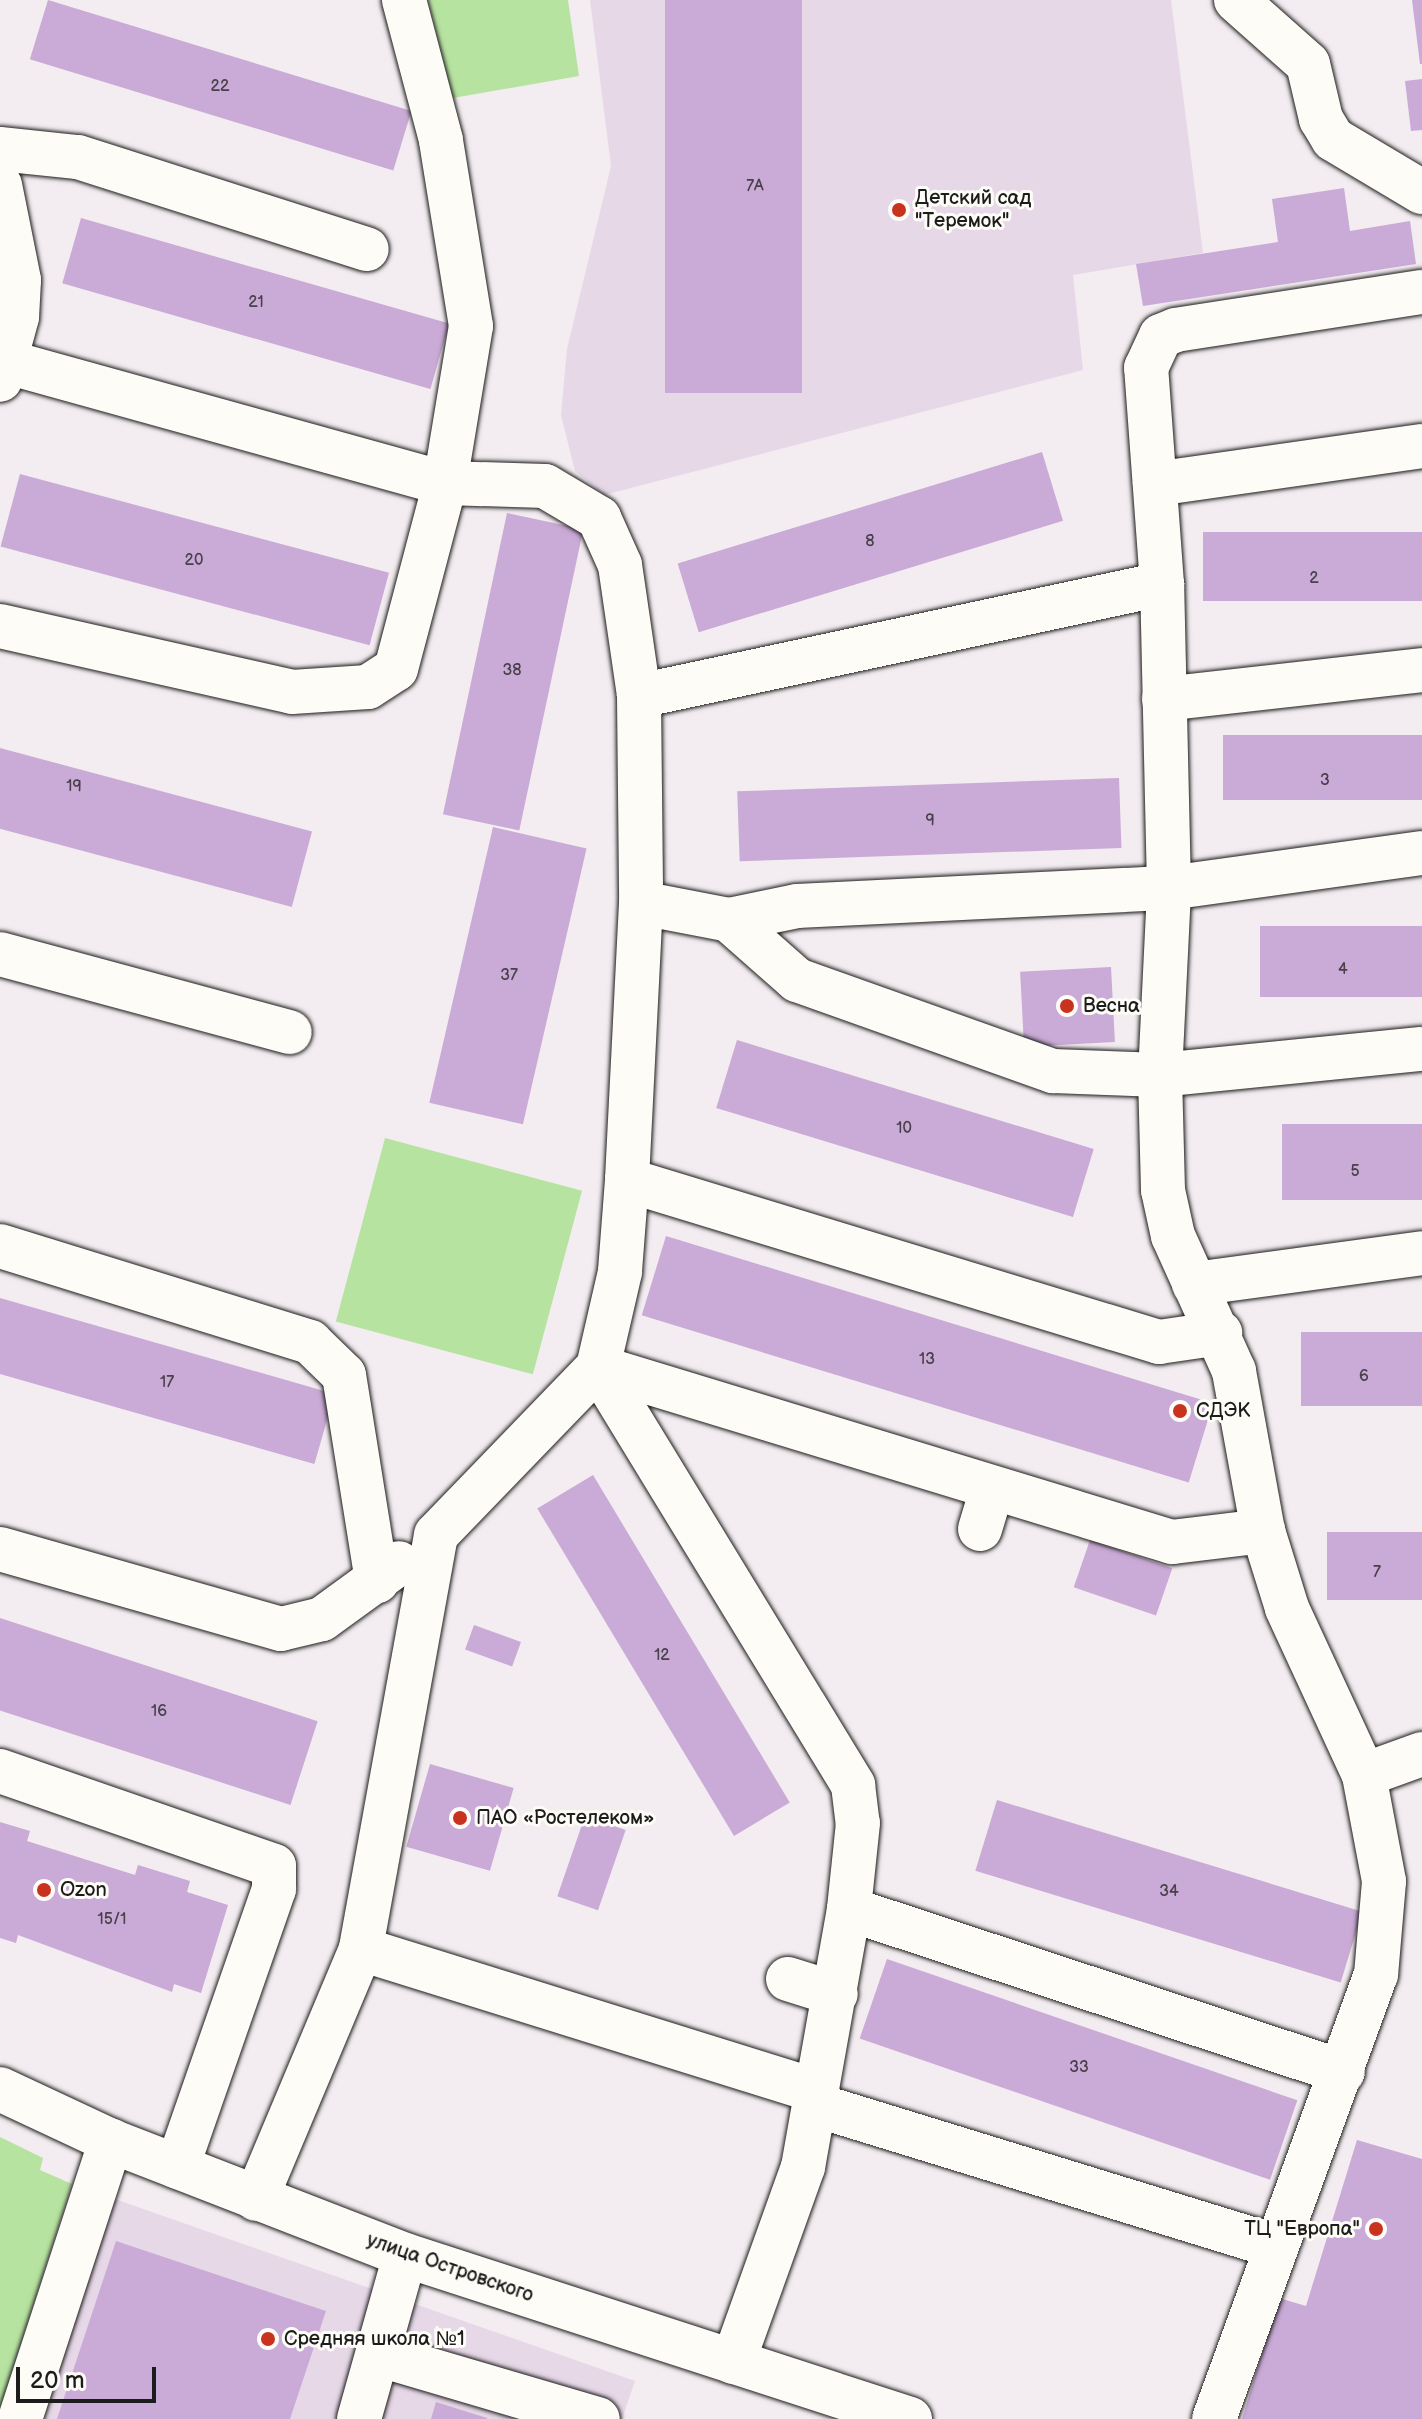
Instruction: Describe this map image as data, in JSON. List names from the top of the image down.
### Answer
{
  "streets": {
    "street": ["улица Островского"]
  },
  "places": [
    "Детский сад \"Теремок\"",
    "Весна",
    "СДЭК",
    "ПАО «Ростелеком»",
    "Ozon",
    "ТЦ \"Европа\"",
    "Средняя школа №1"
  ],
  "house_numbers": [
    "22",
    "7А",
    "21",
    "8",
    "20",
    "2",
    "38",
    "3",
    "19",
    "9",
    "4",
    "37",
    "10",
    "5",
    "13",
    "6",
    "17",
    "7",
    "12",
    "16",
    "34",
    "15/1",
    "33"
  ],
  "scale_bar": "20 m"
}
